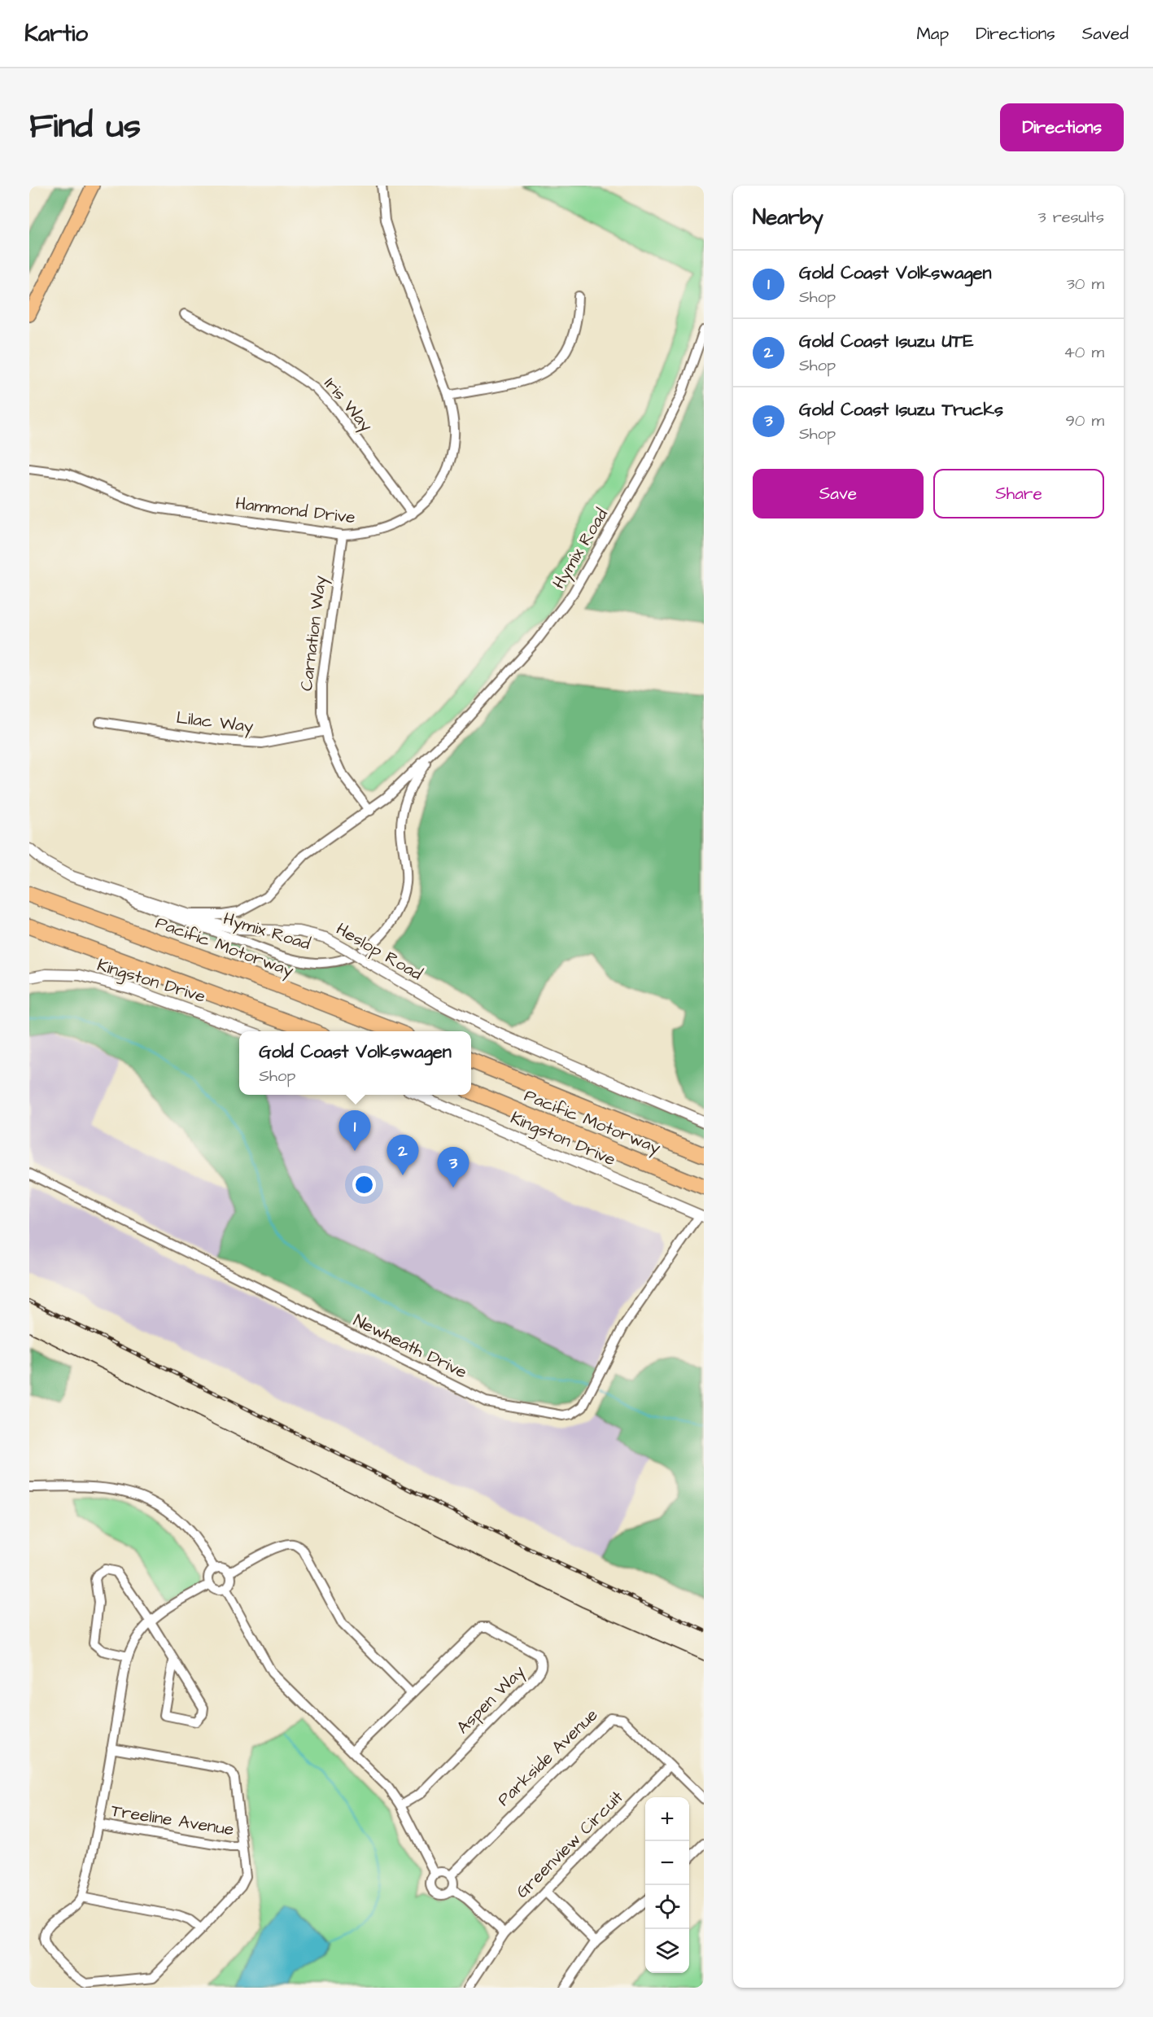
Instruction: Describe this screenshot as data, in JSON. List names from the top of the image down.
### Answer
{
  "streets": {
    "highway": ["Pacific Motorway"],
    "street": [
      "Iris Way",
      "Hammond Drive",
      "Hymix Road",
      "Carnation Way",
      "Lilac Way",
      "Heslop Road",
      "Kingston Drive",
      "Newheath Drive",
      "Aspen Way",
      "Parkside Avenue",
      "Treeline Avenue",
      "Greenview Circuit"
    ]
  },
  "crossings": [
    ["Iris Way", "Hammond Drive"],
    ["Hammond Drive", "Carnation Way"],
    ["Hymix Road", "Carnation Way"],
    ["Hymix Road", "Heslop Road"],
    ["Carnation Way", "Lilac Way"],
    ["Kingston Drive", "Newheath Drive"],
    ["Parkside Avenue", "Greenview Circuit"]
  ],
  "page": {
    "header": "Kartio",
    "nav": ["Map", "Directions", "Saved"],
    "title": "Find us",
    "buttons": [
      "Directions",
      ["Save", "Share"]
    ],
    "heading": ["Nearby", "3 results"],
    "list": [
      {
        "mark": "1",
        "name": "Gold Coast Volkswagen",
        "note": "Shop",
        "value": "30 m"
      },
      {
        "mark": "2",
        "name": "Gold Coast Isuzu UTE",
        "note": "Shop",
        "value": "40 m"
      },
      {
        "mark": "3",
        "name": "Gold Coast Isuzu Trucks",
        "note": "Shop",
        "value": "90 m"
      }
    ],
    "popup": ["Gold Coast Volkswagen", "Shop"],
    "pins": ["1", "2", "3"],
    "map_buttons": ["+", "−"]
  }
}
